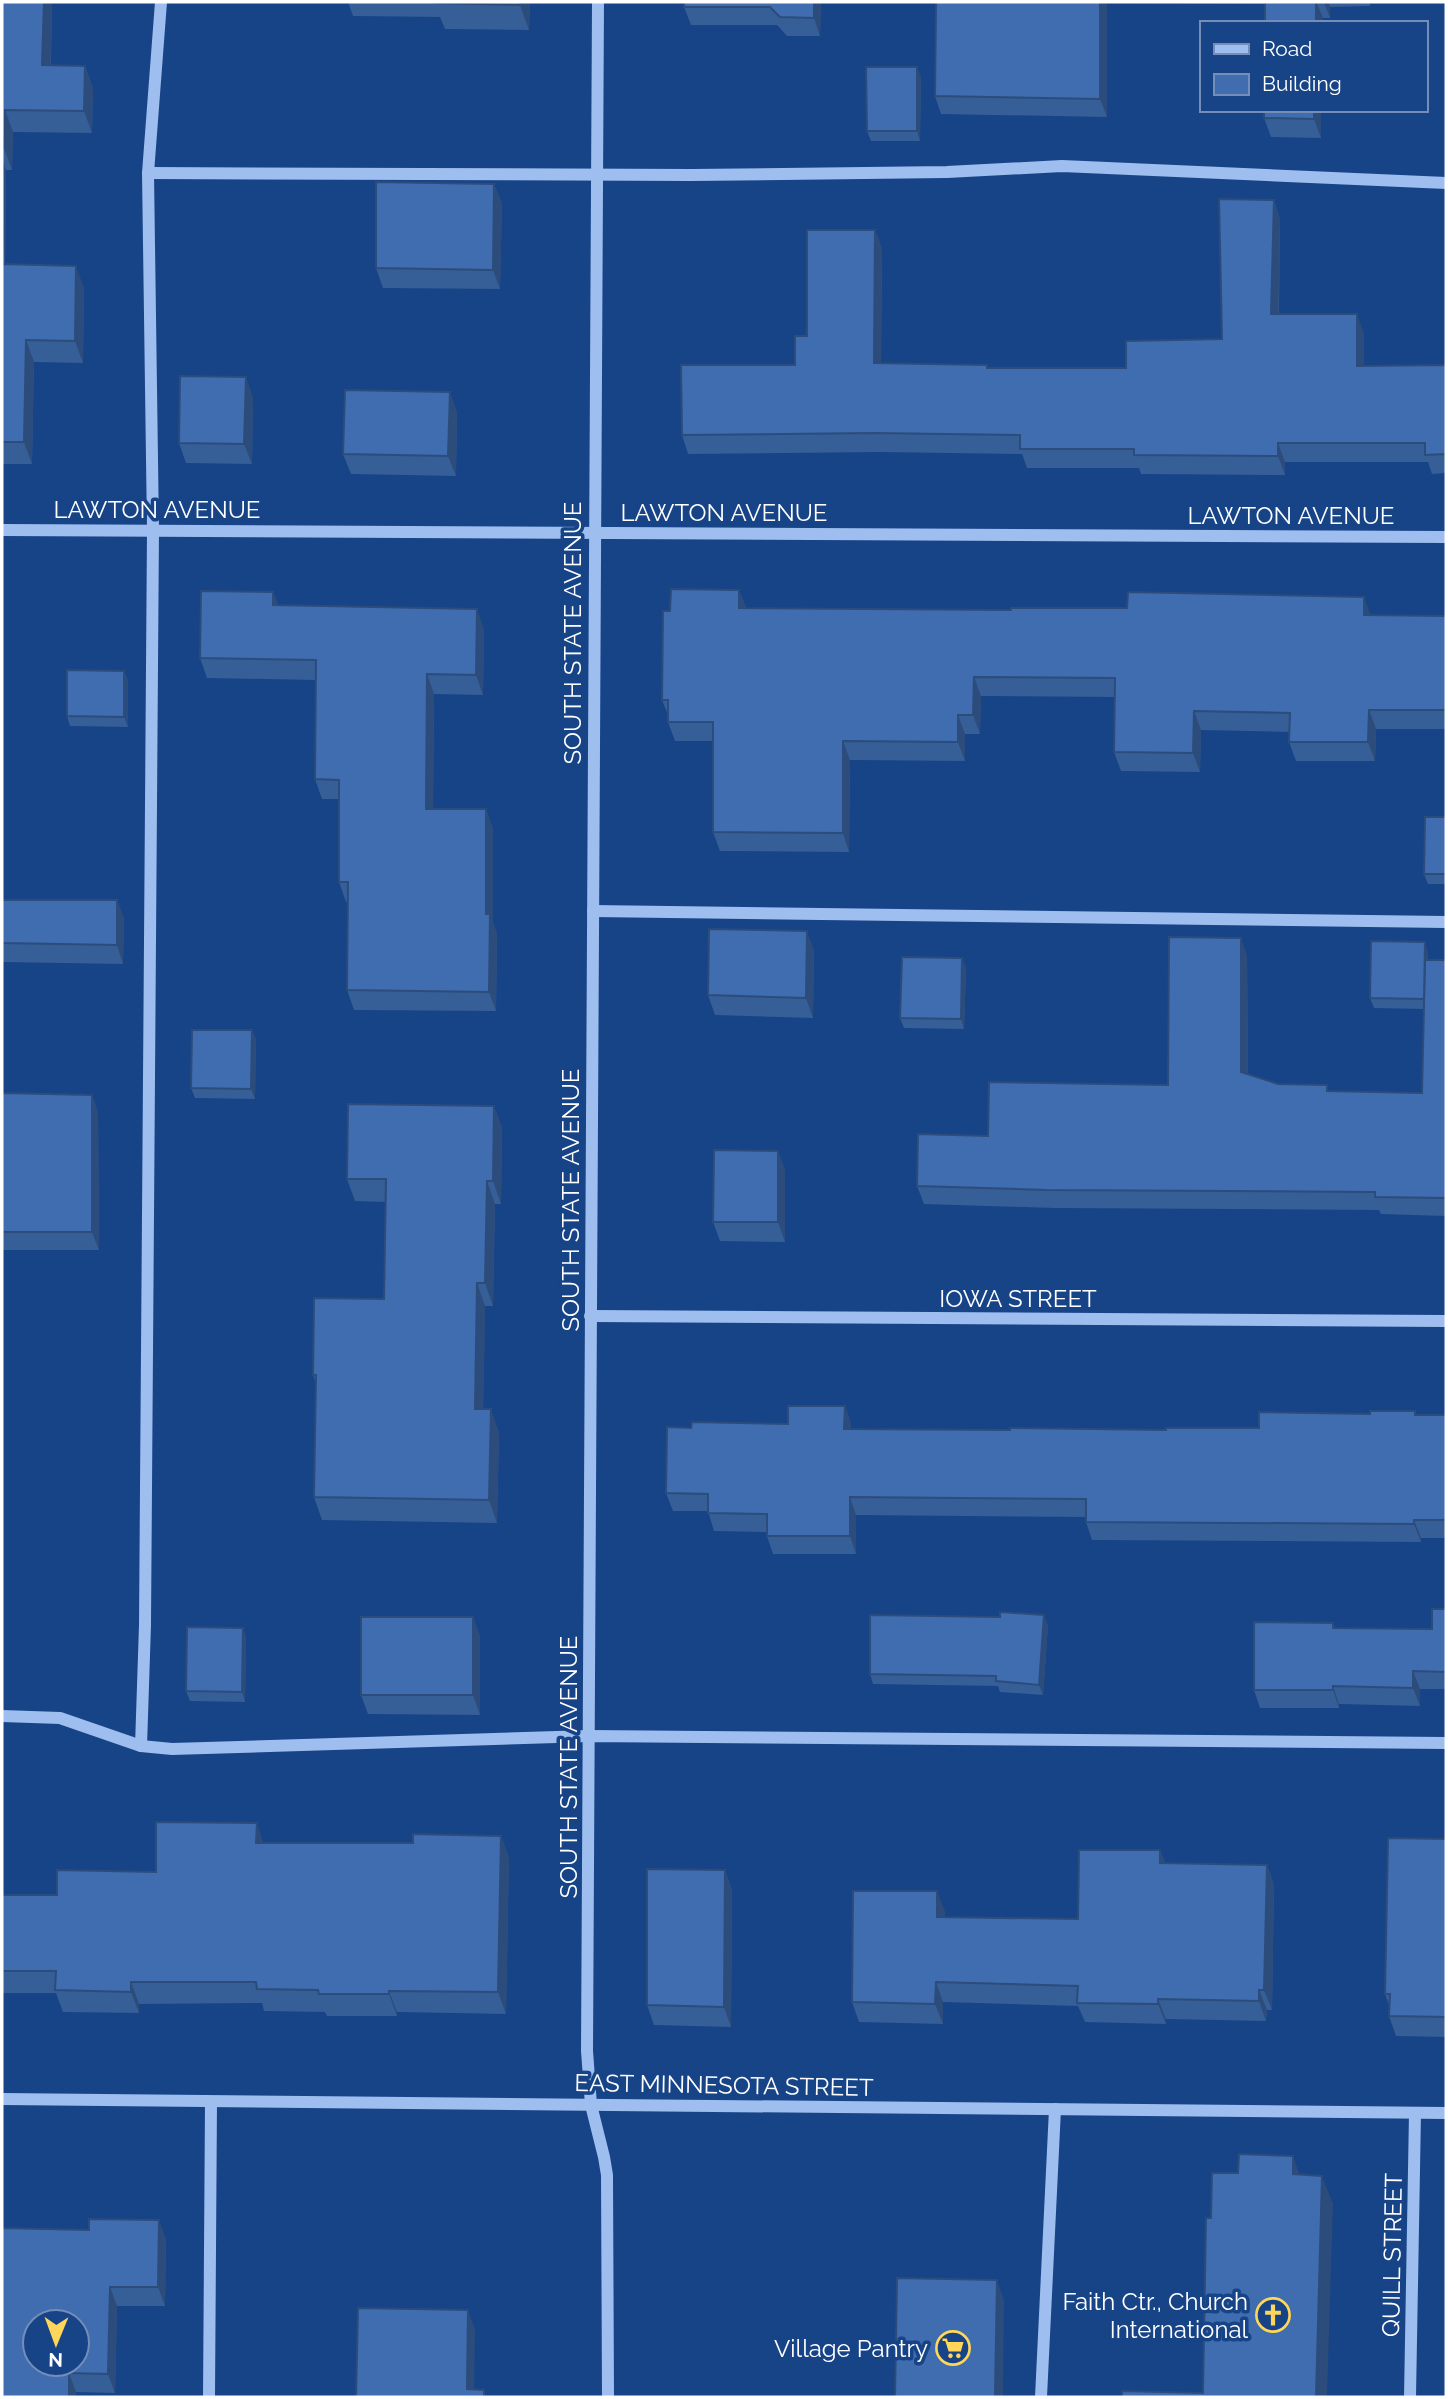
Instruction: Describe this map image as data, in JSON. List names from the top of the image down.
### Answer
{
  "streets": {
    "street": [
      "LAWTON AVENUE",
      "SOUTH STATE AVENUE",
      "IOWA STREET",
      "EAST MINNESOTA STREET",
      "QUILL STREET"
    ]
  },
  "crossings": [
    ["LAWTON AVENUE", "SOUTH STATE AVENUE"],
    ["SOUTH STATE AVENUE", "IOWA STREET"],
    ["SOUTH STATE AVENUE", "EAST MINNESOTA STREET"],
    ["EAST MINNESOTA STREET", "QUILL STREET"]
  ],
  "places": {
    "church": ["Faith Ctr., Church International"],
    "supermarket": ["Village Pantry"]
  },
  "legend": ["Road", "Building"],
  "north": "bottom"
}
